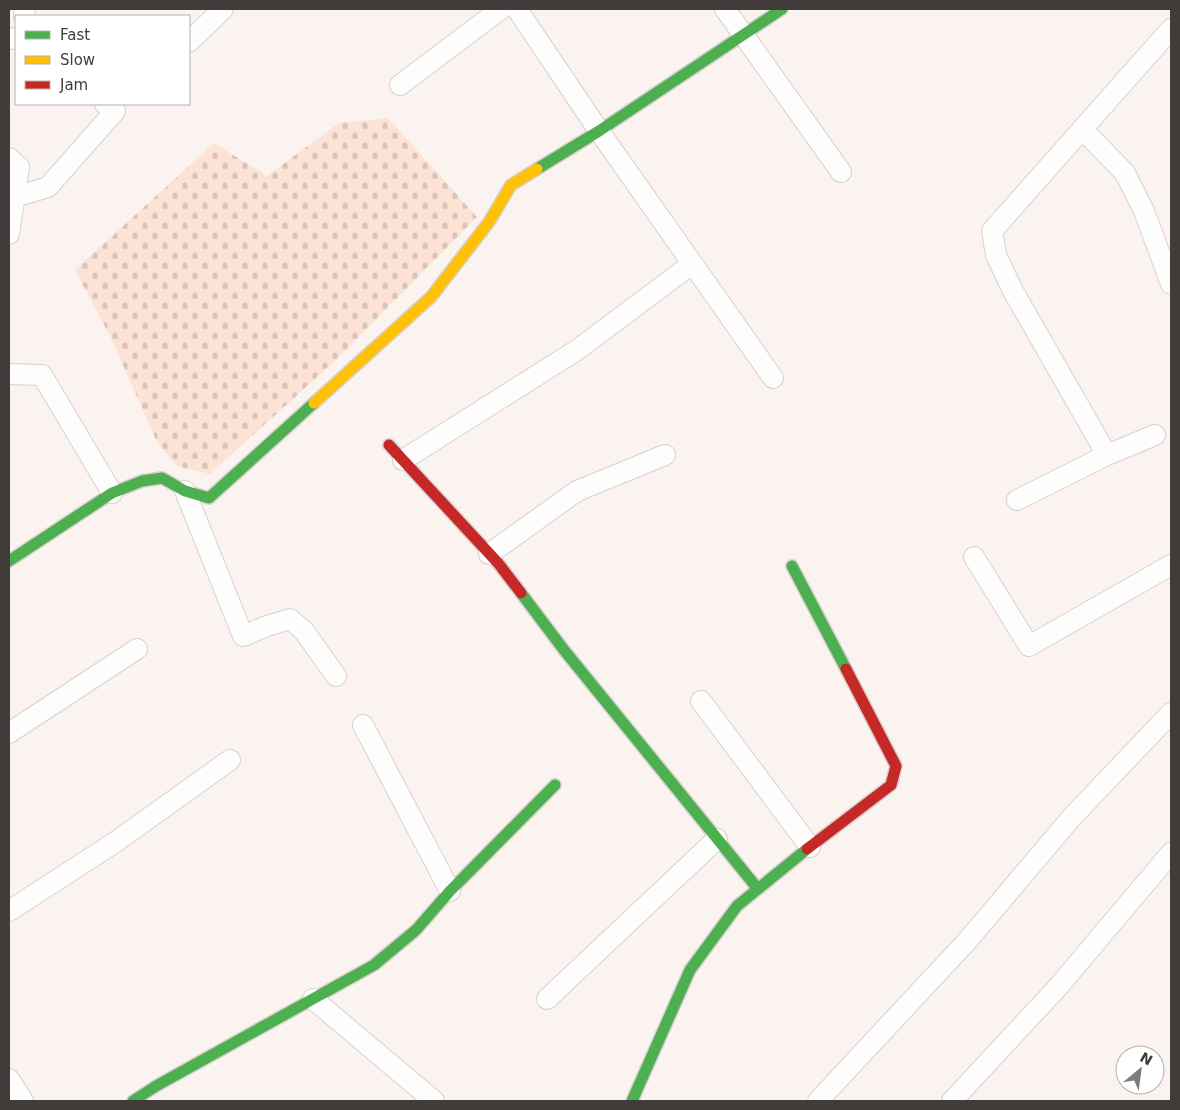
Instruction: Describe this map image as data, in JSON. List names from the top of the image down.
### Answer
{
  "legend": ["Fast", "Slow", "Jam"],
  "north": "top right"
}
